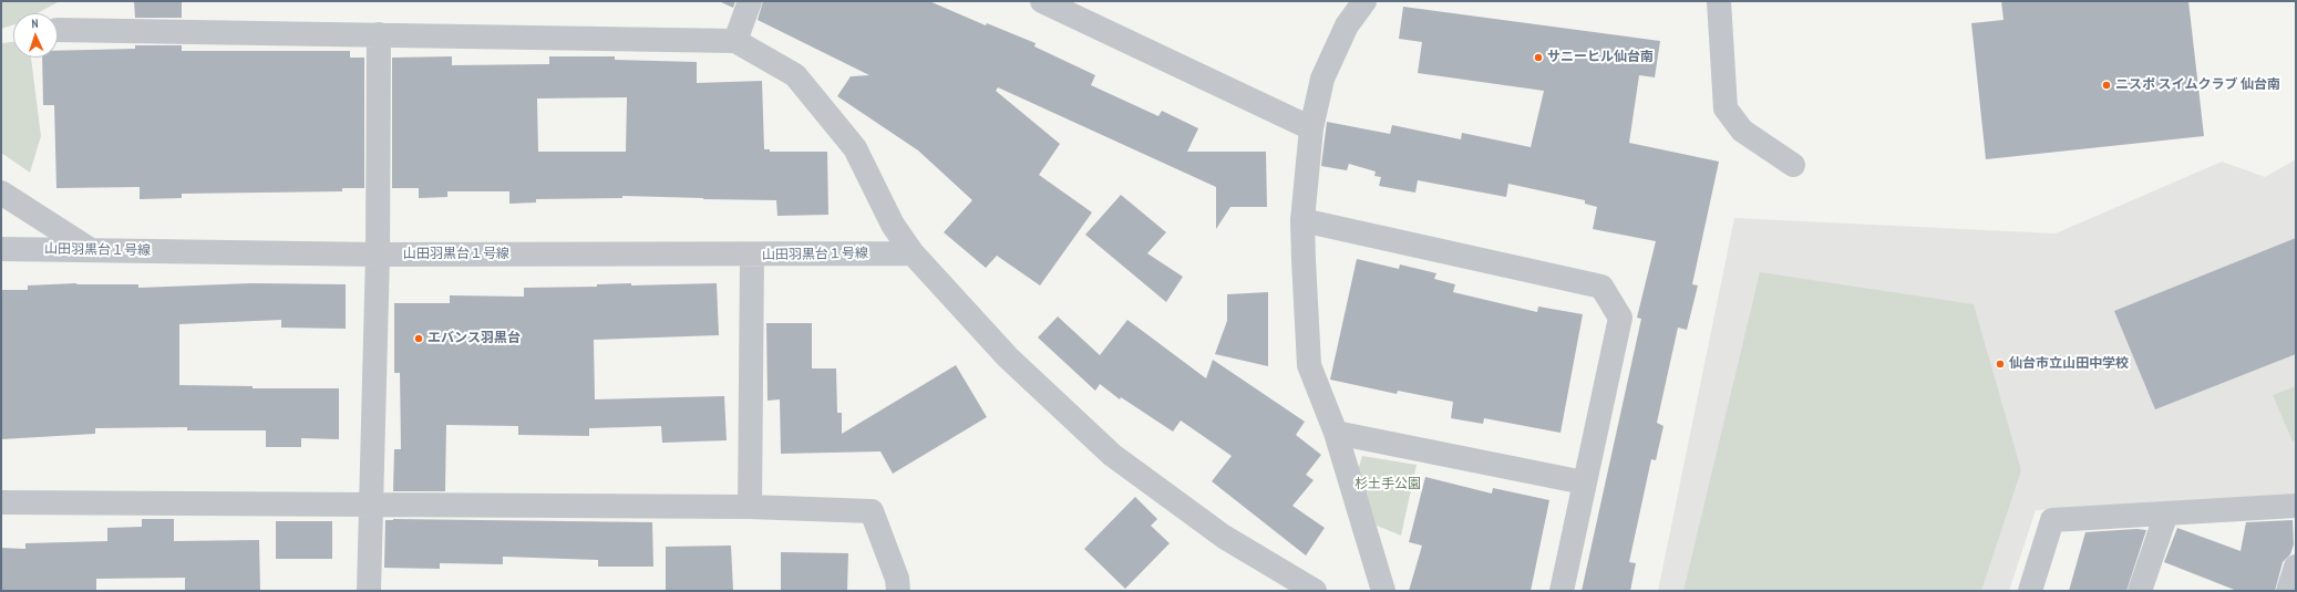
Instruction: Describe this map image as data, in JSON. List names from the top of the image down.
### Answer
{
  "streets": {
    "street": ["山田羽黒台１号線"]
  },
  "parks": ["杉土手公園"],
  "places": [
    "サニーヒル仙台南",
    "ニスポ スイムクラブ 仙台南",
    "エバンス羽黒台",
    "仙台市立山田中学校"
  ],
  "north": "top"
}
